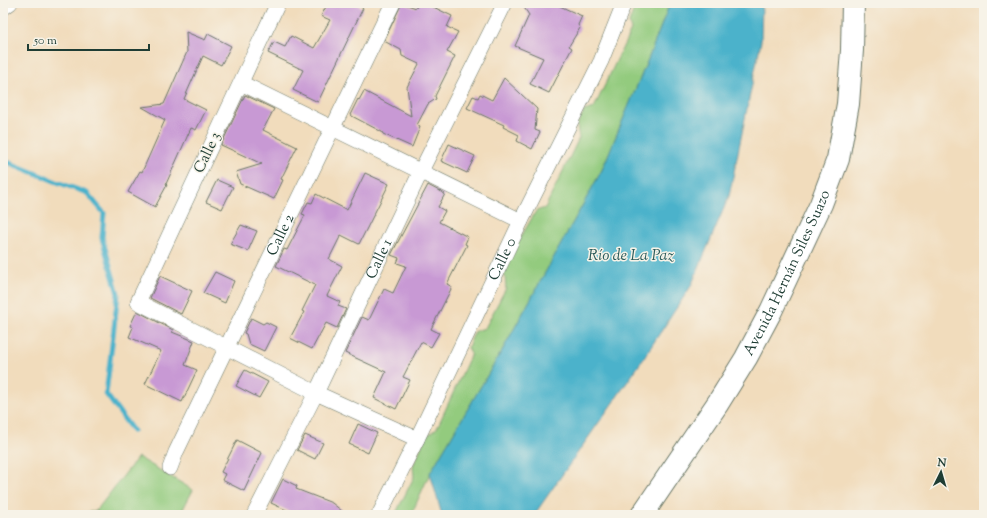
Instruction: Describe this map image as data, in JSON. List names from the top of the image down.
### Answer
{
  "streets": {
    "main road": ["Avenida Hernán Siles Suazo"],
    "street": [
      "Calle 3",
      "Calle 2",
      "Calle 1",
      "Calle 0"
    ]
  },
  "crossings": [
    ["Calle 3", "Calle 2"]
  ],
  "water": ["Río de La Paz"],
  "scale_bar": "50 m",
  "north": "top"
}
